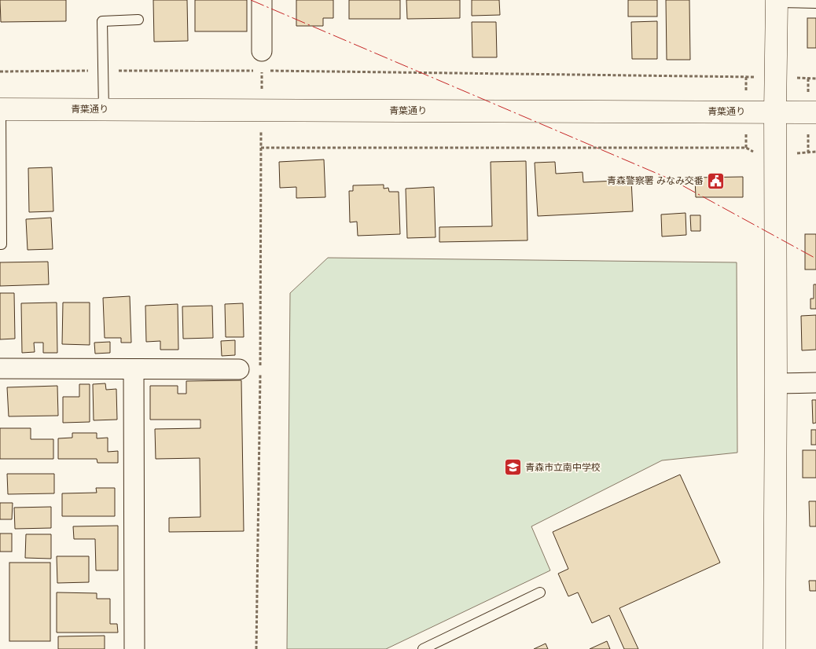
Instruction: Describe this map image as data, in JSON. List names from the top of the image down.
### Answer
{
  "streets": {
    "street": ["青葉通り"]
  },
  "places": {
    "public building": ["青森警察署 みなみ交番"],
    "school or university": ["青森市立南中学校"]
  }
}
